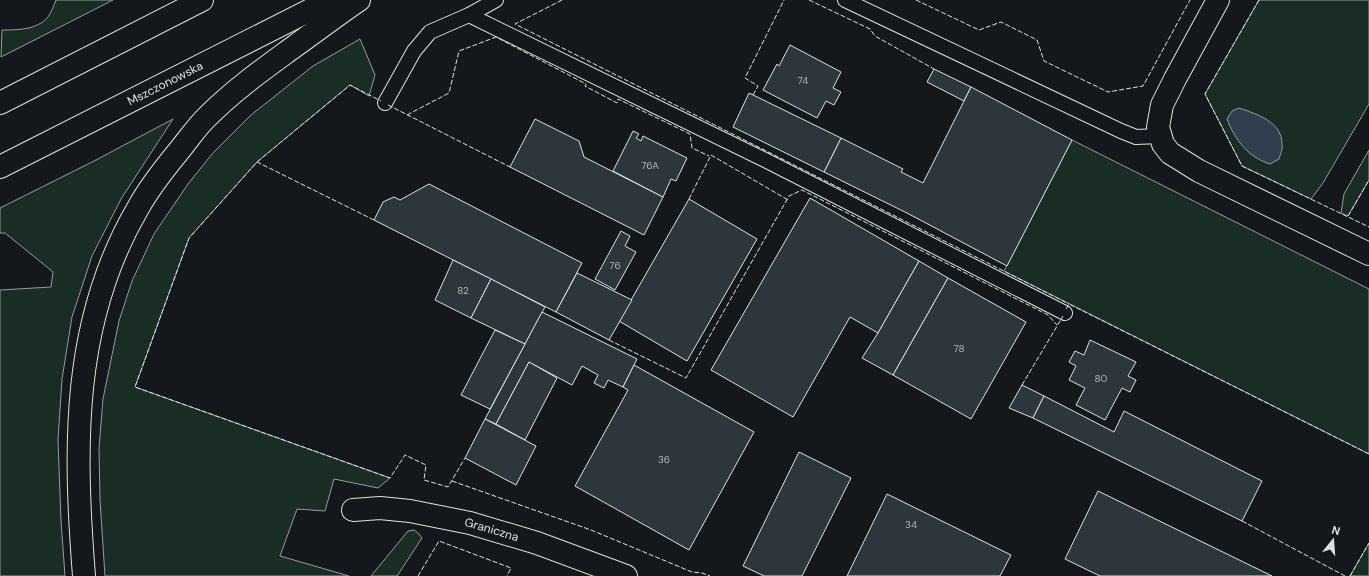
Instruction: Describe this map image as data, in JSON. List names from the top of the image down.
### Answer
{
  "streets": {
    "main road": ["Mszczonowska", "Graniczna"]
  },
  "house_numbers": [
    "74",
    "76A",
    "76",
    "82",
    "78",
    "80",
    "36",
    "34"
  ],
  "north": "top"
}
